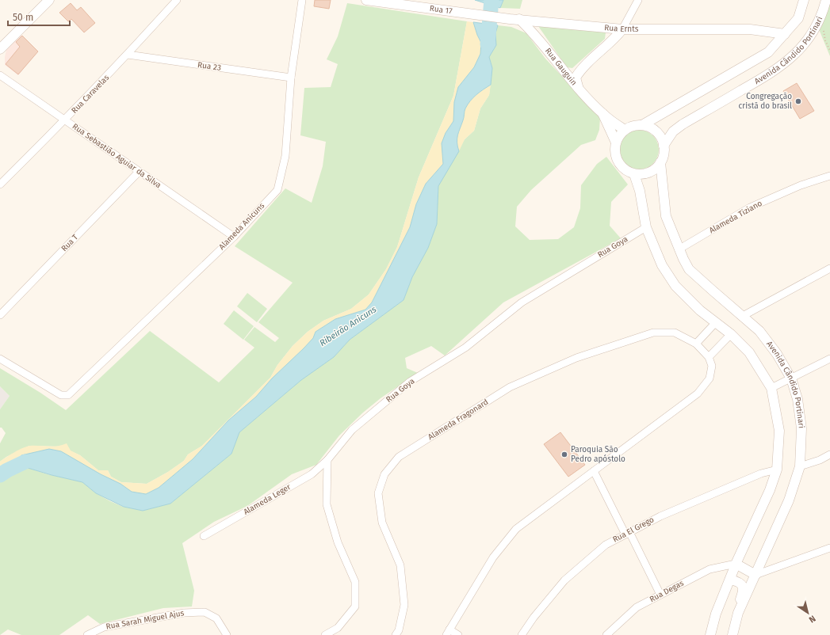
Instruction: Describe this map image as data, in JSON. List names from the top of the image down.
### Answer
{
  "streets": {
    "street": [
      "Rua 17",
      "Rua Ernts",
      "Avenida Cândido Portinari",
      "Rua 23",
      "Rua Gauguin",
      "Rua Caravelas",
      "Rua Sebastião Aguiar da Silva",
      "Alameda Tiziano",
      "Alameda Anicuns",
      "Rua T",
      "Rua Goya",
      "Alameda Fragonard",
      "Alameda Leger",
      "Rua El Grego",
      "Rua Degas",
      "Rua Sarah Miguel Ajus"
    ]
  },
  "crossings": [
    ["Rua 17", "Rua Ernts"],
    ["Rua Ernts", "Avenida Cândido Portinari"],
    ["Rua Ernts", "Rua Gauguin"],
    ["Avenida Cândido Portinari", "Rua Gauguin"],
    ["Avenida Cândido Portinari", "Alameda Tiziano"],
    ["Avenida Cândido Portinari", "Rua Goya"],
    ["Avenida Cândido Portinari", "Rua El Grego"],
    ["Avenida Cândido Portinari", "Rua Degas"],
    ["Rua 23", "Rua Caravelas"],
    ["Rua 23", "Alameda Anicuns"],
    ["Rua Caravelas", "Rua Sebastião Aguiar da Silva"],
    ["Rua Sebastião Aguiar da Silva", "Alameda Anicuns"],
    ["Rua Sebastião Aguiar da Silva", "Rua T"],
    ["Rua Goya", "Alameda Leger"]
  ],
  "water": ["Ribeirão Anicuns"],
  "places": ["Congregação cristã do brasil", "Paroquia São Pedro apóstolo"],
  "scale_bar": "50 m",
  "north": "bottom right"
}
